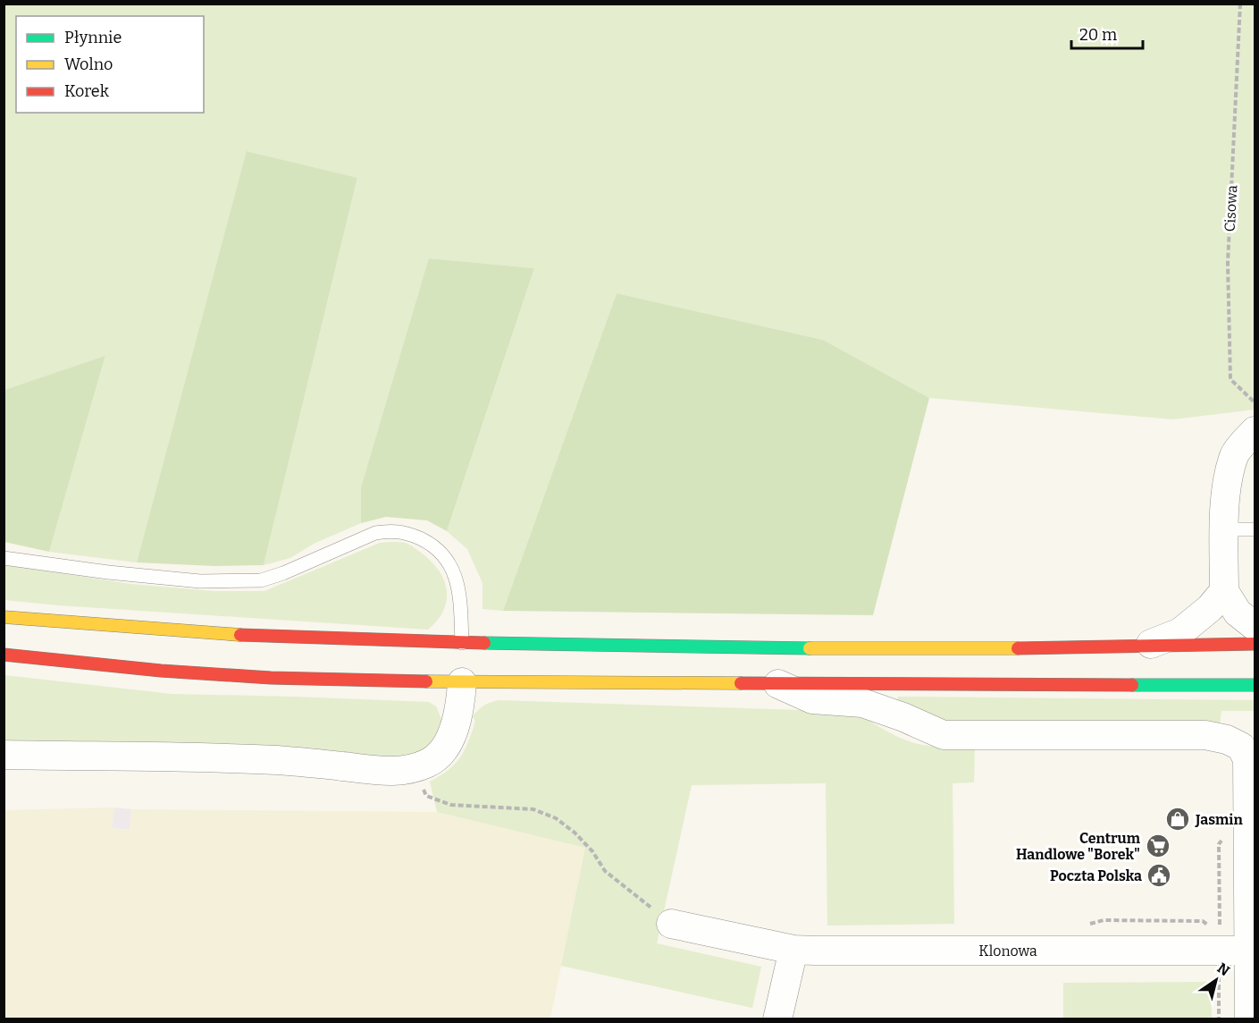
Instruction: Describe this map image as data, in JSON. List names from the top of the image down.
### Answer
{
  "streets": {
    "street": ["Klonowa"],
    "path": ["Cisowa"]
  },
  "places": {
    "shop": ["Jasmin"],
    "supermarket": ["Centrum Handlowe \"Borek\""],
    "public building": ["Poczta Polska"]
  },
  "legend": ["Płynnie", "Wolno", "Korek"],
  "scale_bar": "20 m",
  "north": "top right"
}
